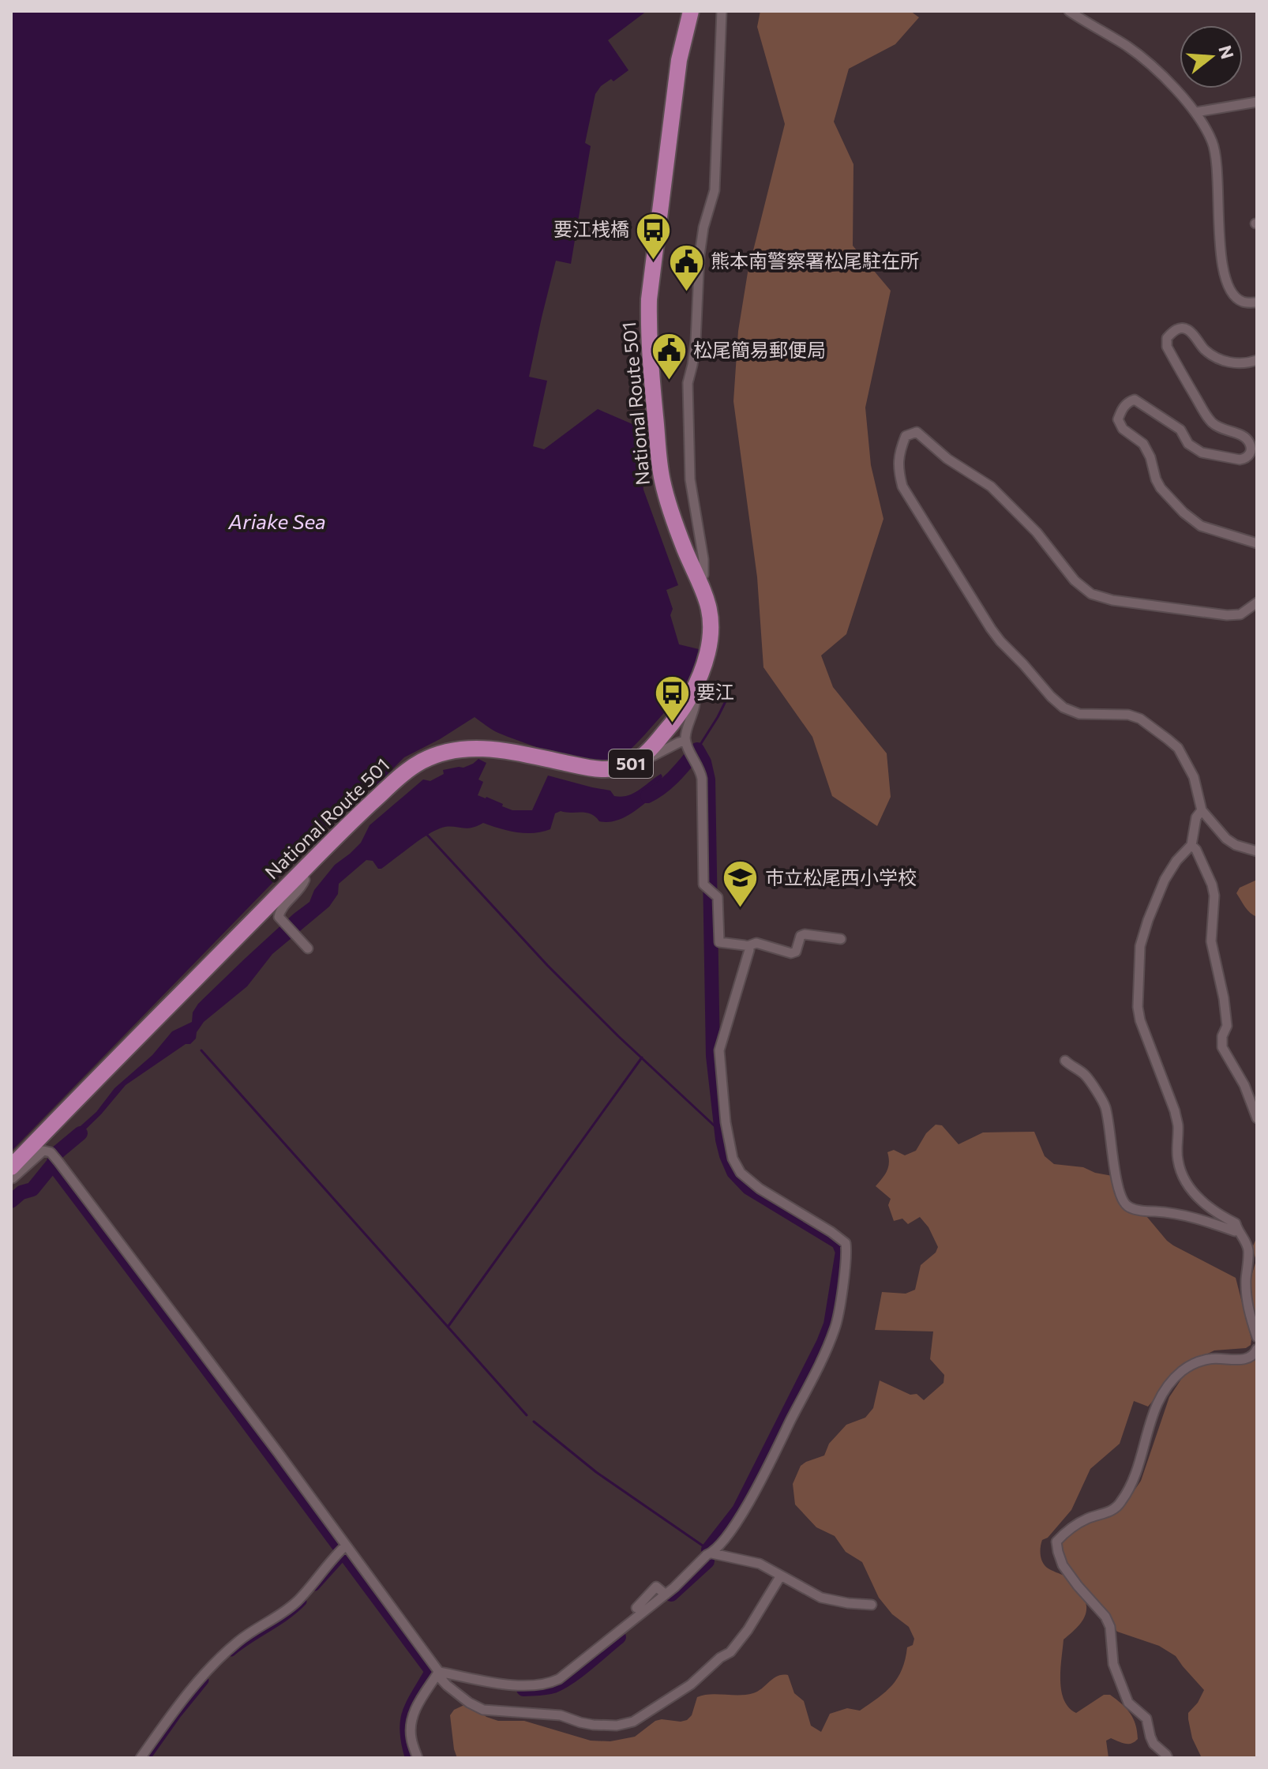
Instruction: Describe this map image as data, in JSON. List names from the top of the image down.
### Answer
{
  "streets": {
    "highway": ["National Route 501", "501"]
  },
  "water": ["Ariake Sea"],
  "places": {
    "bus stop": ["要江桟橋", "要江"],
    "public building": ["熊本南警察署松尾駐在所", "松尾簡易郵便局"],
    "school or university": ["市立松尾西小学校"]
  },
  "north": "right"
}
